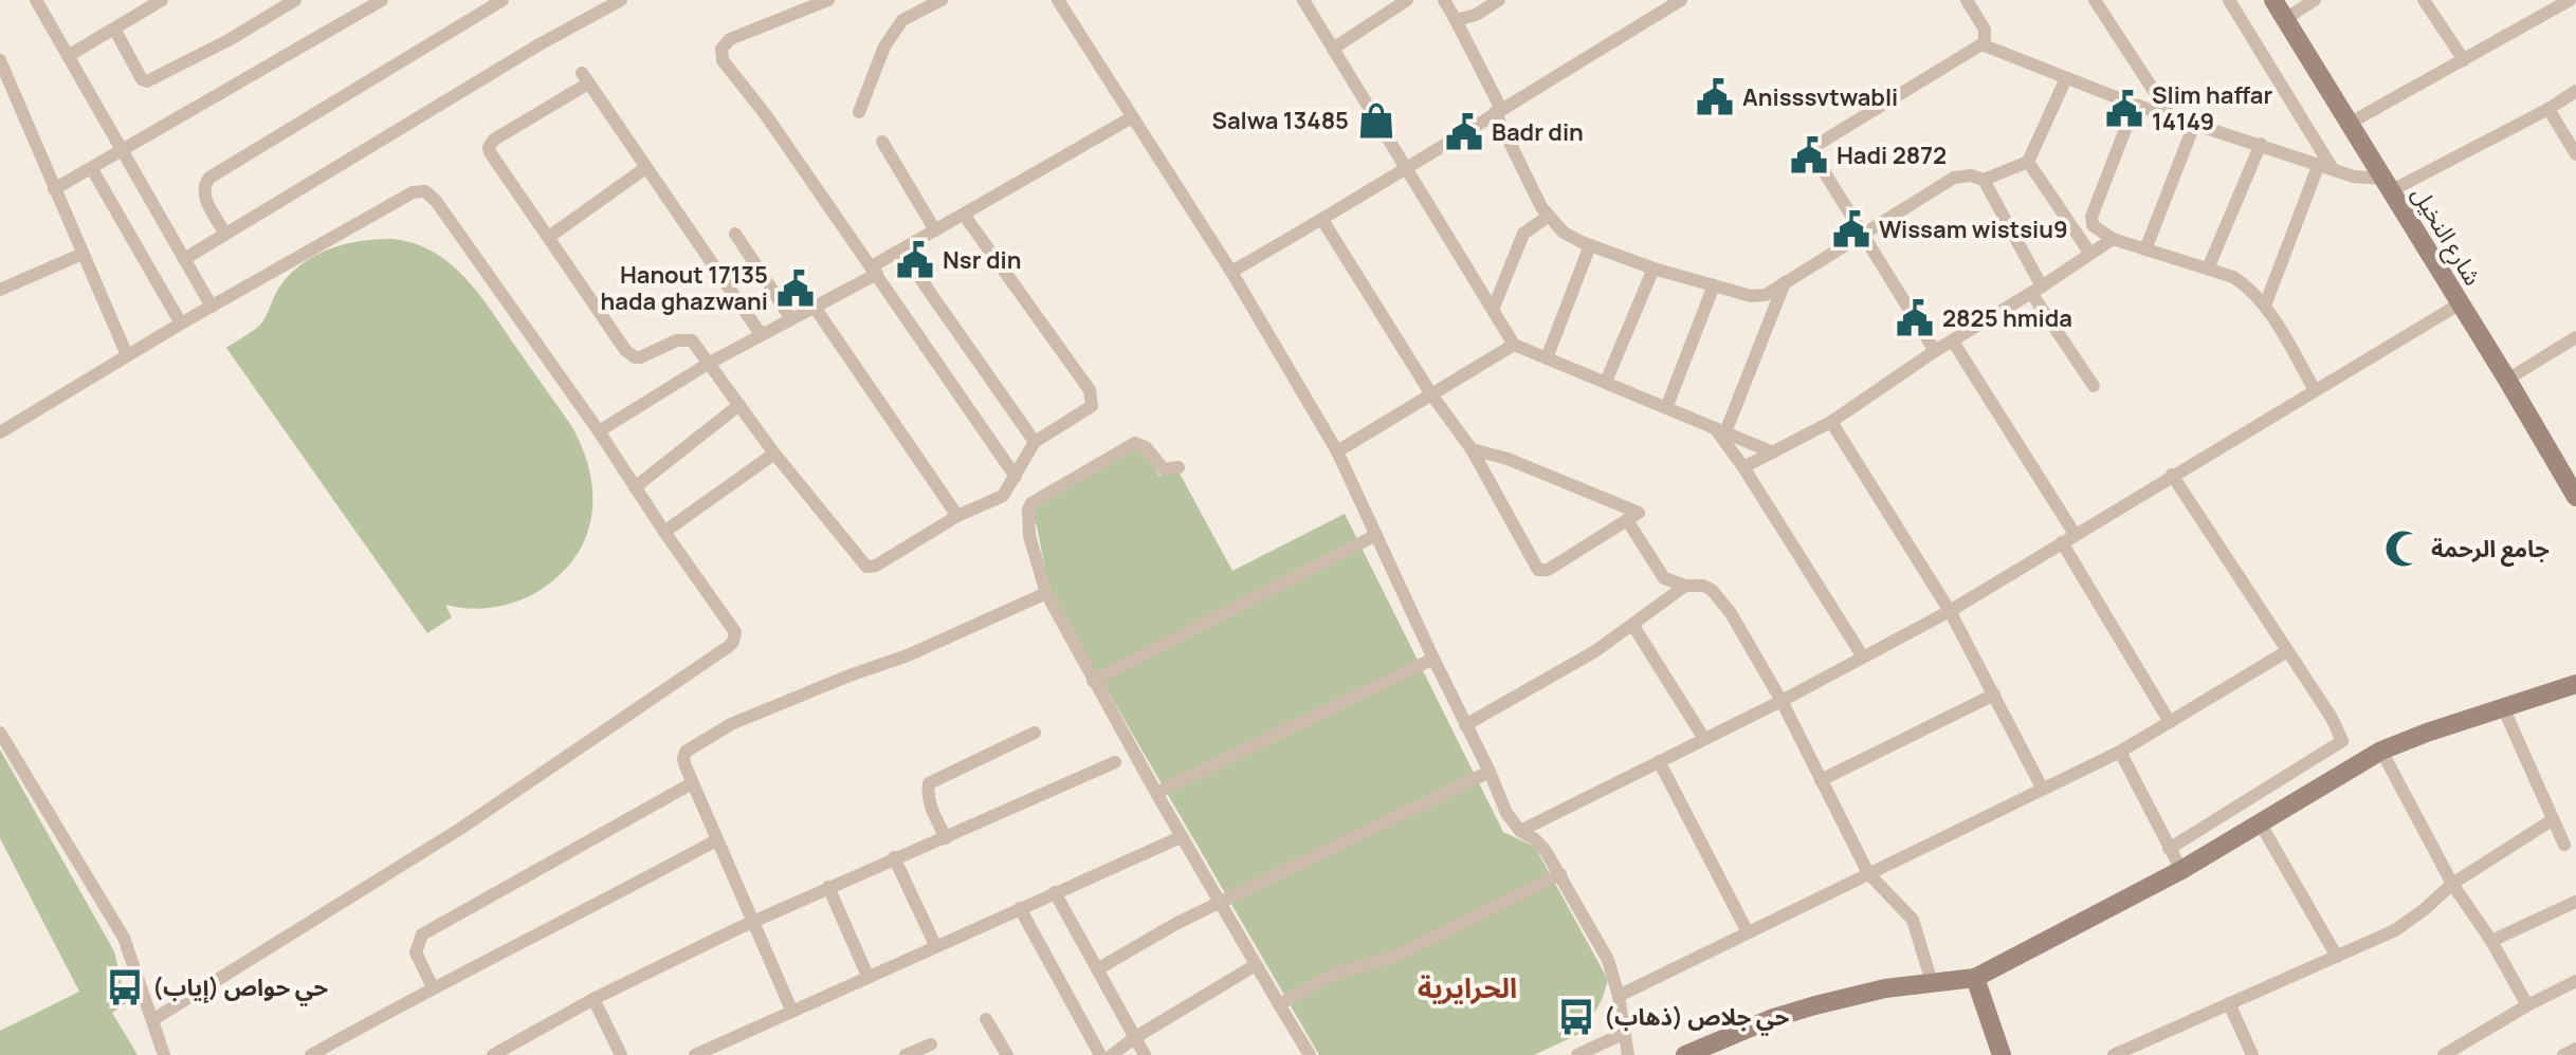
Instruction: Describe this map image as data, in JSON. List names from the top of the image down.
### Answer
{
  "streets": {
    "main road": ["شارع النخيل"]
  },
  "districts": ["الحرايرية"],
  "places": {
    "public building": [
      "Anisssvtwabli",
      "Slim haffar 14149",
      "Badr din",
      "Hadi 2872",
      "Wissam wistsiu9",
      "Nsr din",
      "Hanout 17135 hada ghazwani",
      "2825 hmida"
    ],
    "shop": ["Salwa 13485"],
    "mosque": ["جامع الرحمة"],
    "bus stop": ["حي حواص (إياب)", "حي جلاص (ذهاب)"]
  }
}
